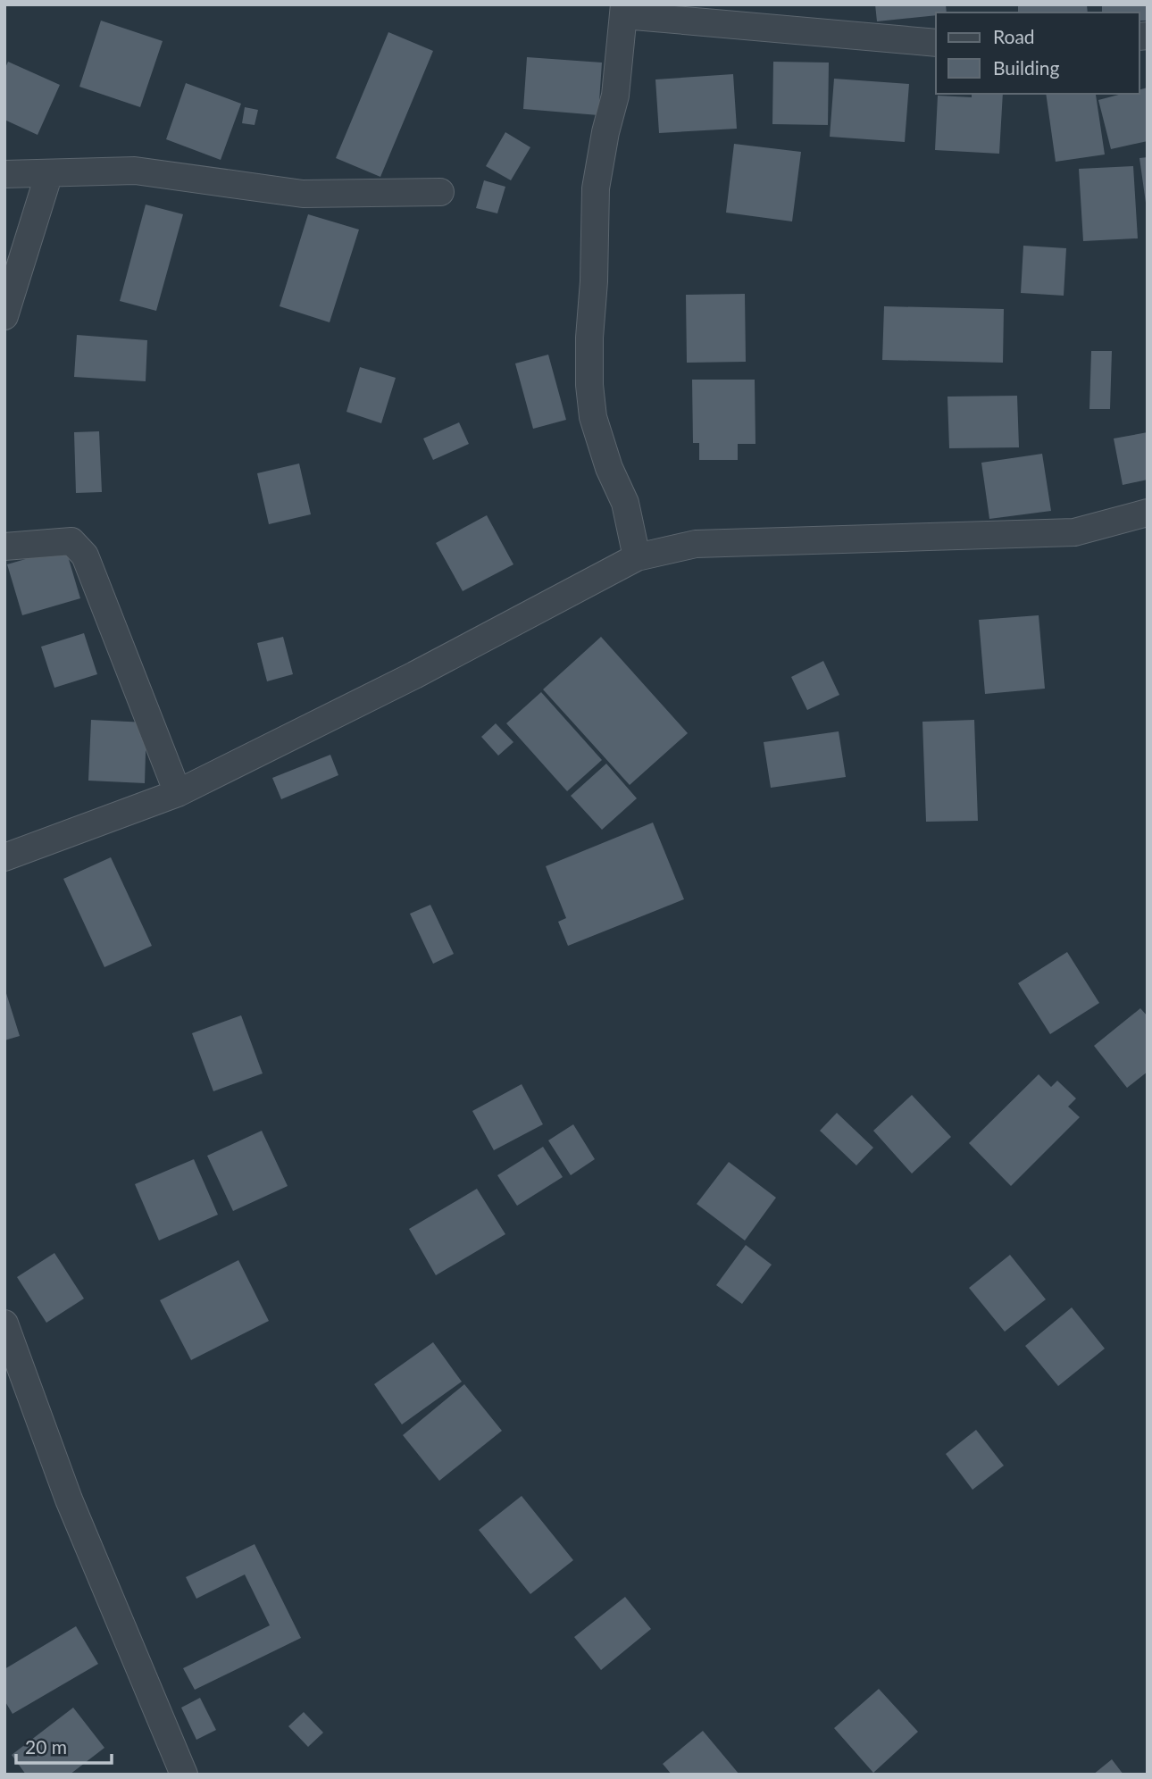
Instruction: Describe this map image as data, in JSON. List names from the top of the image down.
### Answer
{
  "legend": ["Road", "Building"],
  "scale_bar": "20 m"
}
